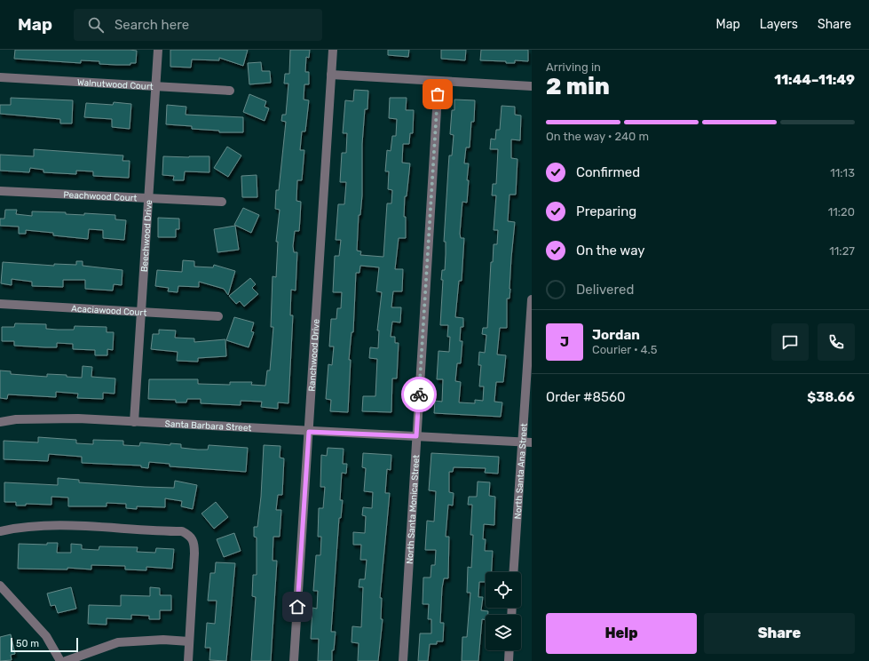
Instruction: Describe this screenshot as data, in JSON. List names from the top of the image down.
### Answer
{
  "streets": {
    "street": [
      "Walnutwood Court",
      "Peachwood Court",
      "Beechwood Drive",
      "Acaciawood Court",
      "Ranchwood Drive",
      "Santa Barbara Street",
      "North Santa Ana Street",
      "North Santa Monica Street"
    ]
  },
  "crossings": [
    ["Walnutwood Court", "Beechwood Drive"],
    ["Peachwood Court", "Beechwood Drive"],
    ["Beechwood Drive", "Acaciawood Court"],
    ["Beechwood Drive", "Santa Barbara Street"],
    ["Ranchwood Drive", "Santa Barbara Street"],
    ["Santa Barbara Street", "North Santa Ana Street"],
    ["Santa Barbara Street", "North Santa Monica Street"]
  ],
  "scale_bar": "50 m",
  "page": {
    "header": "Map",
    "search": "Search here",
    "nav": ["Map", "Layers", "Share"],
    "heading": ["2 min", "Arriving in", "11:44–11:49"],
    "panel": [
      "Jordan",
      "Courier · 4.5",
      "Order #8560",
      "$38.66"
    ],
    "bar": "On the way · 240 m",
    "list": [
      ["Confirmed", "11:13"],
      ["Preparing", "11:20"],
      ["On the way", "11:27"],
      "Delivered"
    ],
    "round": "J",
    "buttons": ["Help", "Share"],
    "scale": "50 m"
  }
}
